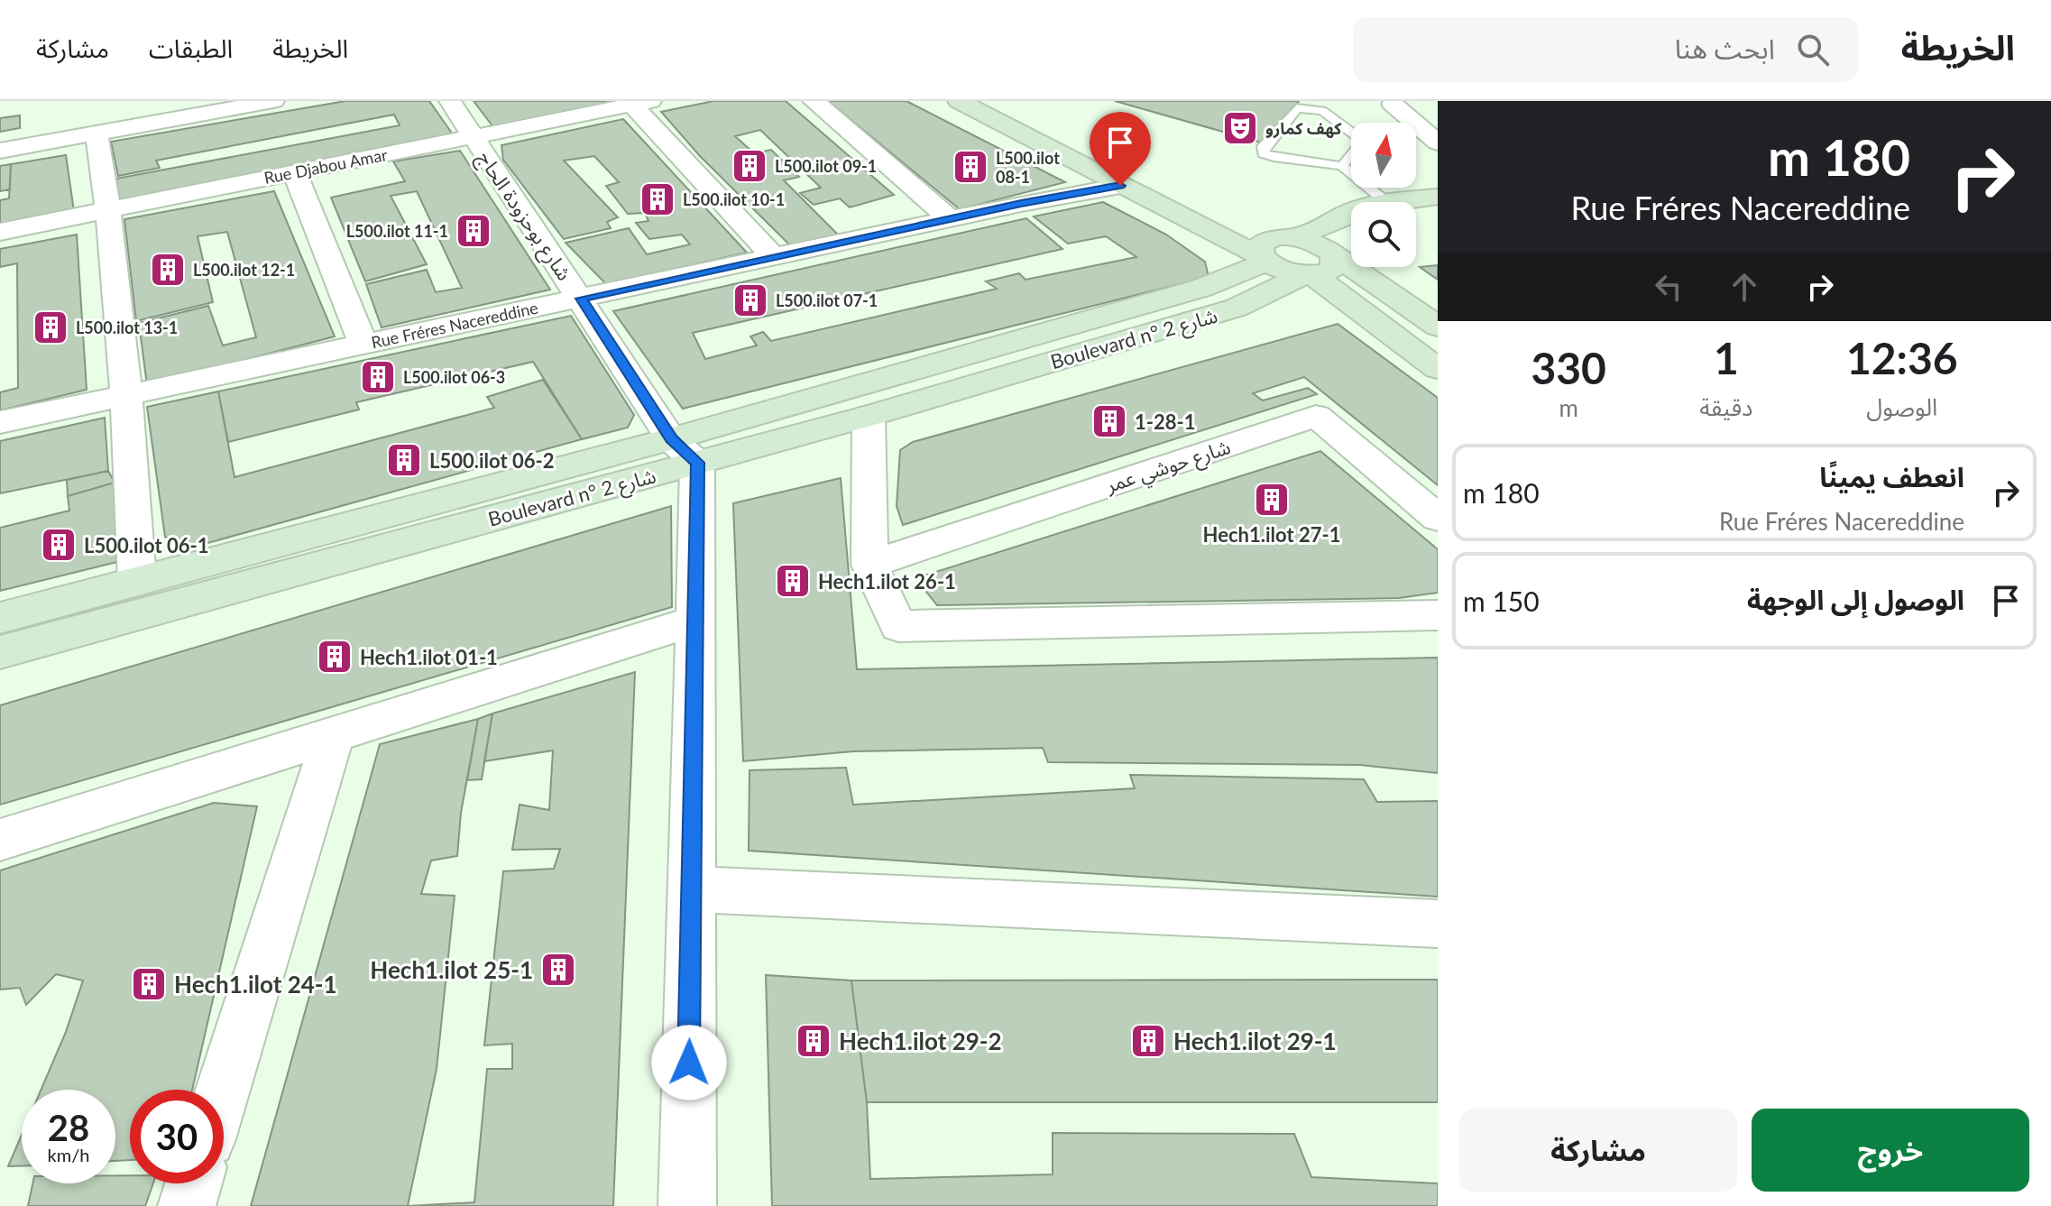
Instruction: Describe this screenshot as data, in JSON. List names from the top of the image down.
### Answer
{
  "streets": {
    "main road": ["Boulevard n° شارع 2"],
    "street": [
      "Rue Djabou Amar",
      "شارع بوحزودة الحاج",
      "Rue Fréres Nacereddine",
      "شارع حوشي عمر"
    ]
  },
  "crossings": [
    ["Rue Djabou Amar", "شارع بوحزودة الحاج"],
    ["شارع بوحزودة الحاج", "Rue Fréres Nacereddine"],
    ["شارع بوحزودة الحاج", "Boulevard n° شارع 2"]
  ],
  "places": {
    "theatre": ["كهف كمارو"],
    "building": [
      "L500.ilot 09-1",
      "L500.ilot 08-1",
      "L500.ilot 10-1",
      "L500.ilot 11-1",
      "L500.ilot 12-1",
      "L500.ilot 07-1",
      "L500.ilot 13-1",
      "L500.ilot 06-3",
      "1-28-1",
      "L500.ilot 06-2",
      "Hech1.ilot 27-1",
      "L500.ilot 06-1",
      "Hech1.ilot 26-1",
      "Hech1.ilot 01-1",
      "Hech1.ilot 25-1",
      "Hech1.ilot 24-1",
      "Hech1.ilot 29-2",
      "Hech1.ilot 29-1"
    ]
  },
  "north": "top",
  "page": {
    "header": "الخريطة",
    "search": "ابحث هنا",
    "nav": ["الخريطة", "الطبقات", "مشاركة"],
    "turn": ["180 m", "Rue Fréres Nacereddine"],
    "eta": [
      "12:36",
      "الوصول",
      "1",
      "دقيقة",
      "330",
      "m"
    ],
    "list": [
      {
        "name": "انعطف يمينًا",
        "note": "Rue Fréres Nacereddine",
        "value": "180 m"
      },
      {
        "name": "الوصول إلى الوجهة",
        "value": "150 m"
      }
    ],
    "speed": "28 km/h",
    "limit": "30",
    "buttons": ["خروج", "مشاركة"]
  }
}
